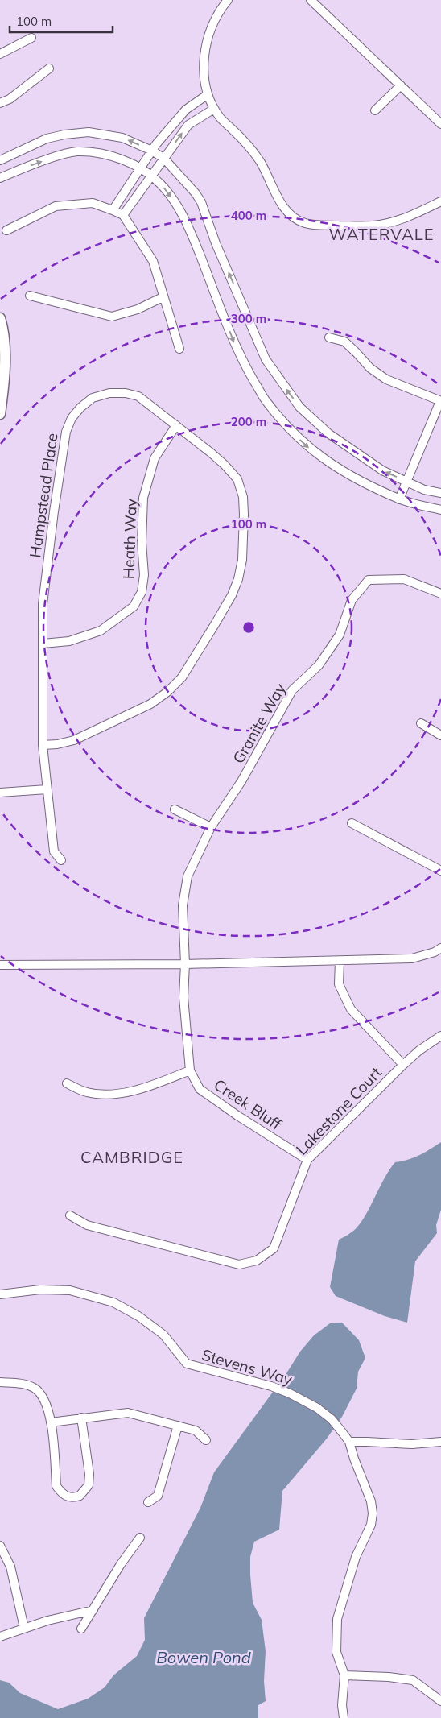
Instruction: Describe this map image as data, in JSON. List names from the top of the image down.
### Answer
{
  "streets": {
    "street": [
      "Hampstead Place",
      "Heath Way",
      "Granite Way",
      "Creek Bluff",
      "Lakestone Court",
      "Stevens Way"
    ]
  },
  "crossings": [
    ["Hampstead Place", "Heath Way"],
    ["Granite Way", "Creek Bluff"],
    ["Creek Bluff", "Lakestone Court"]
  ],
  "districts": ["WATERVALE", "CAMBRIDGE"],
  "water": ["Bowen Pond"],
  "scale_bar": "100 m",
  "rings": [
    "400 m",
    "300 m",
    "200 m",
    "100 m"
  ]
}
